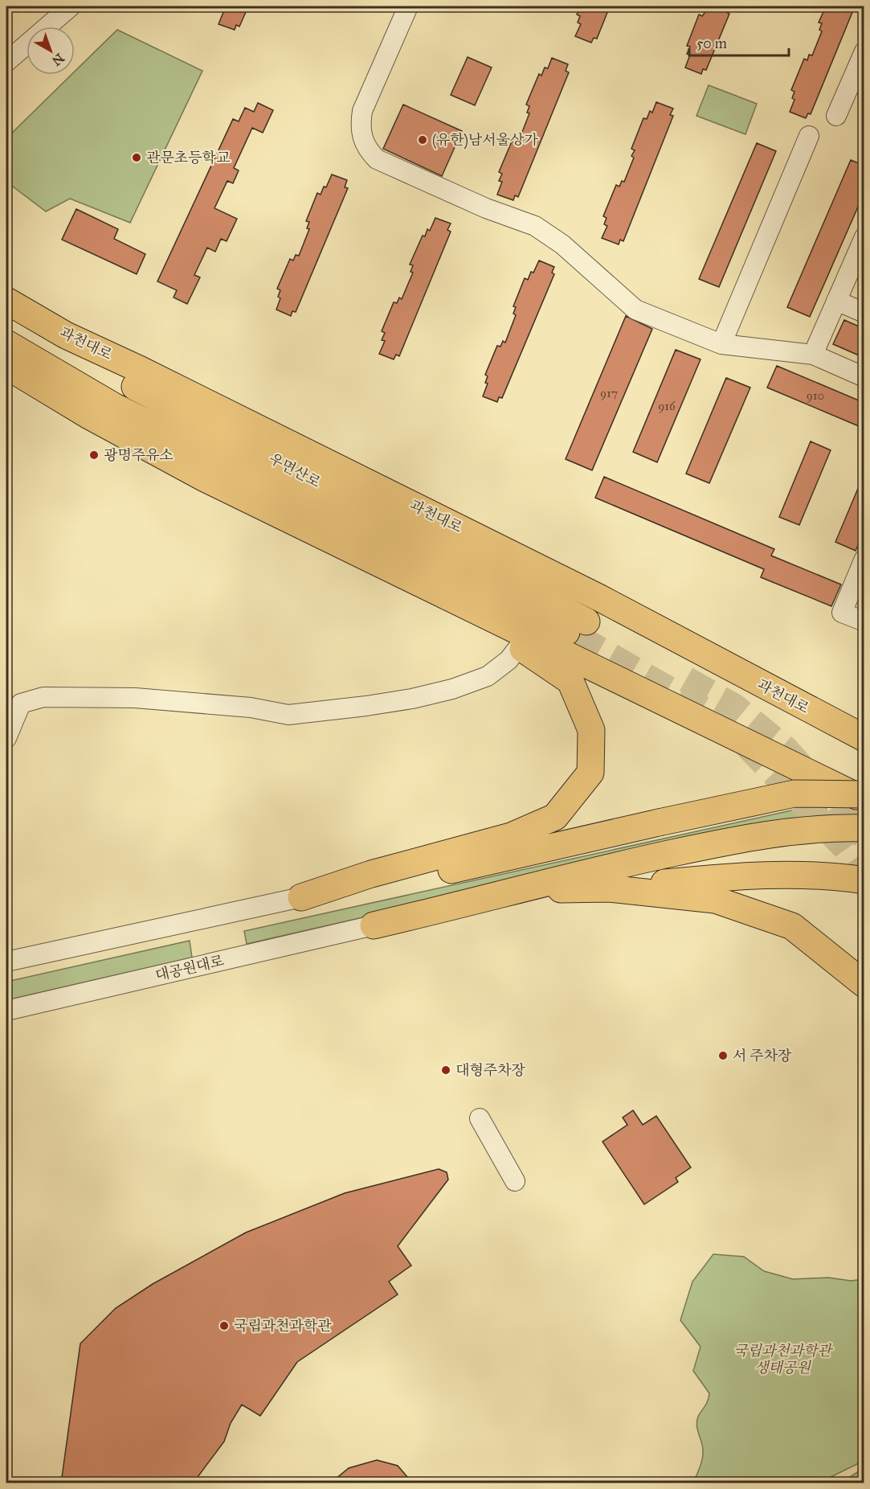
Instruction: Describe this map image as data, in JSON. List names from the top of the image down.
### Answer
{
  "streets": {
    "highway": ["과천대로", "우면산로"],
    "street": ["대공원대로"]
  },
  "parks": ["국립과천과학관 생태공원"],
  "places": [
    "(유한)남서울상가",
    "관문초등학교",
    "광명주유소",
    "서 주차장",
    "대형주차장",
    "국립과천과학관"
  ],
  "house_numbers": ["917", "910", "916"],
  "scale_bar": "50 m",
  "north": "bottom right"
}
